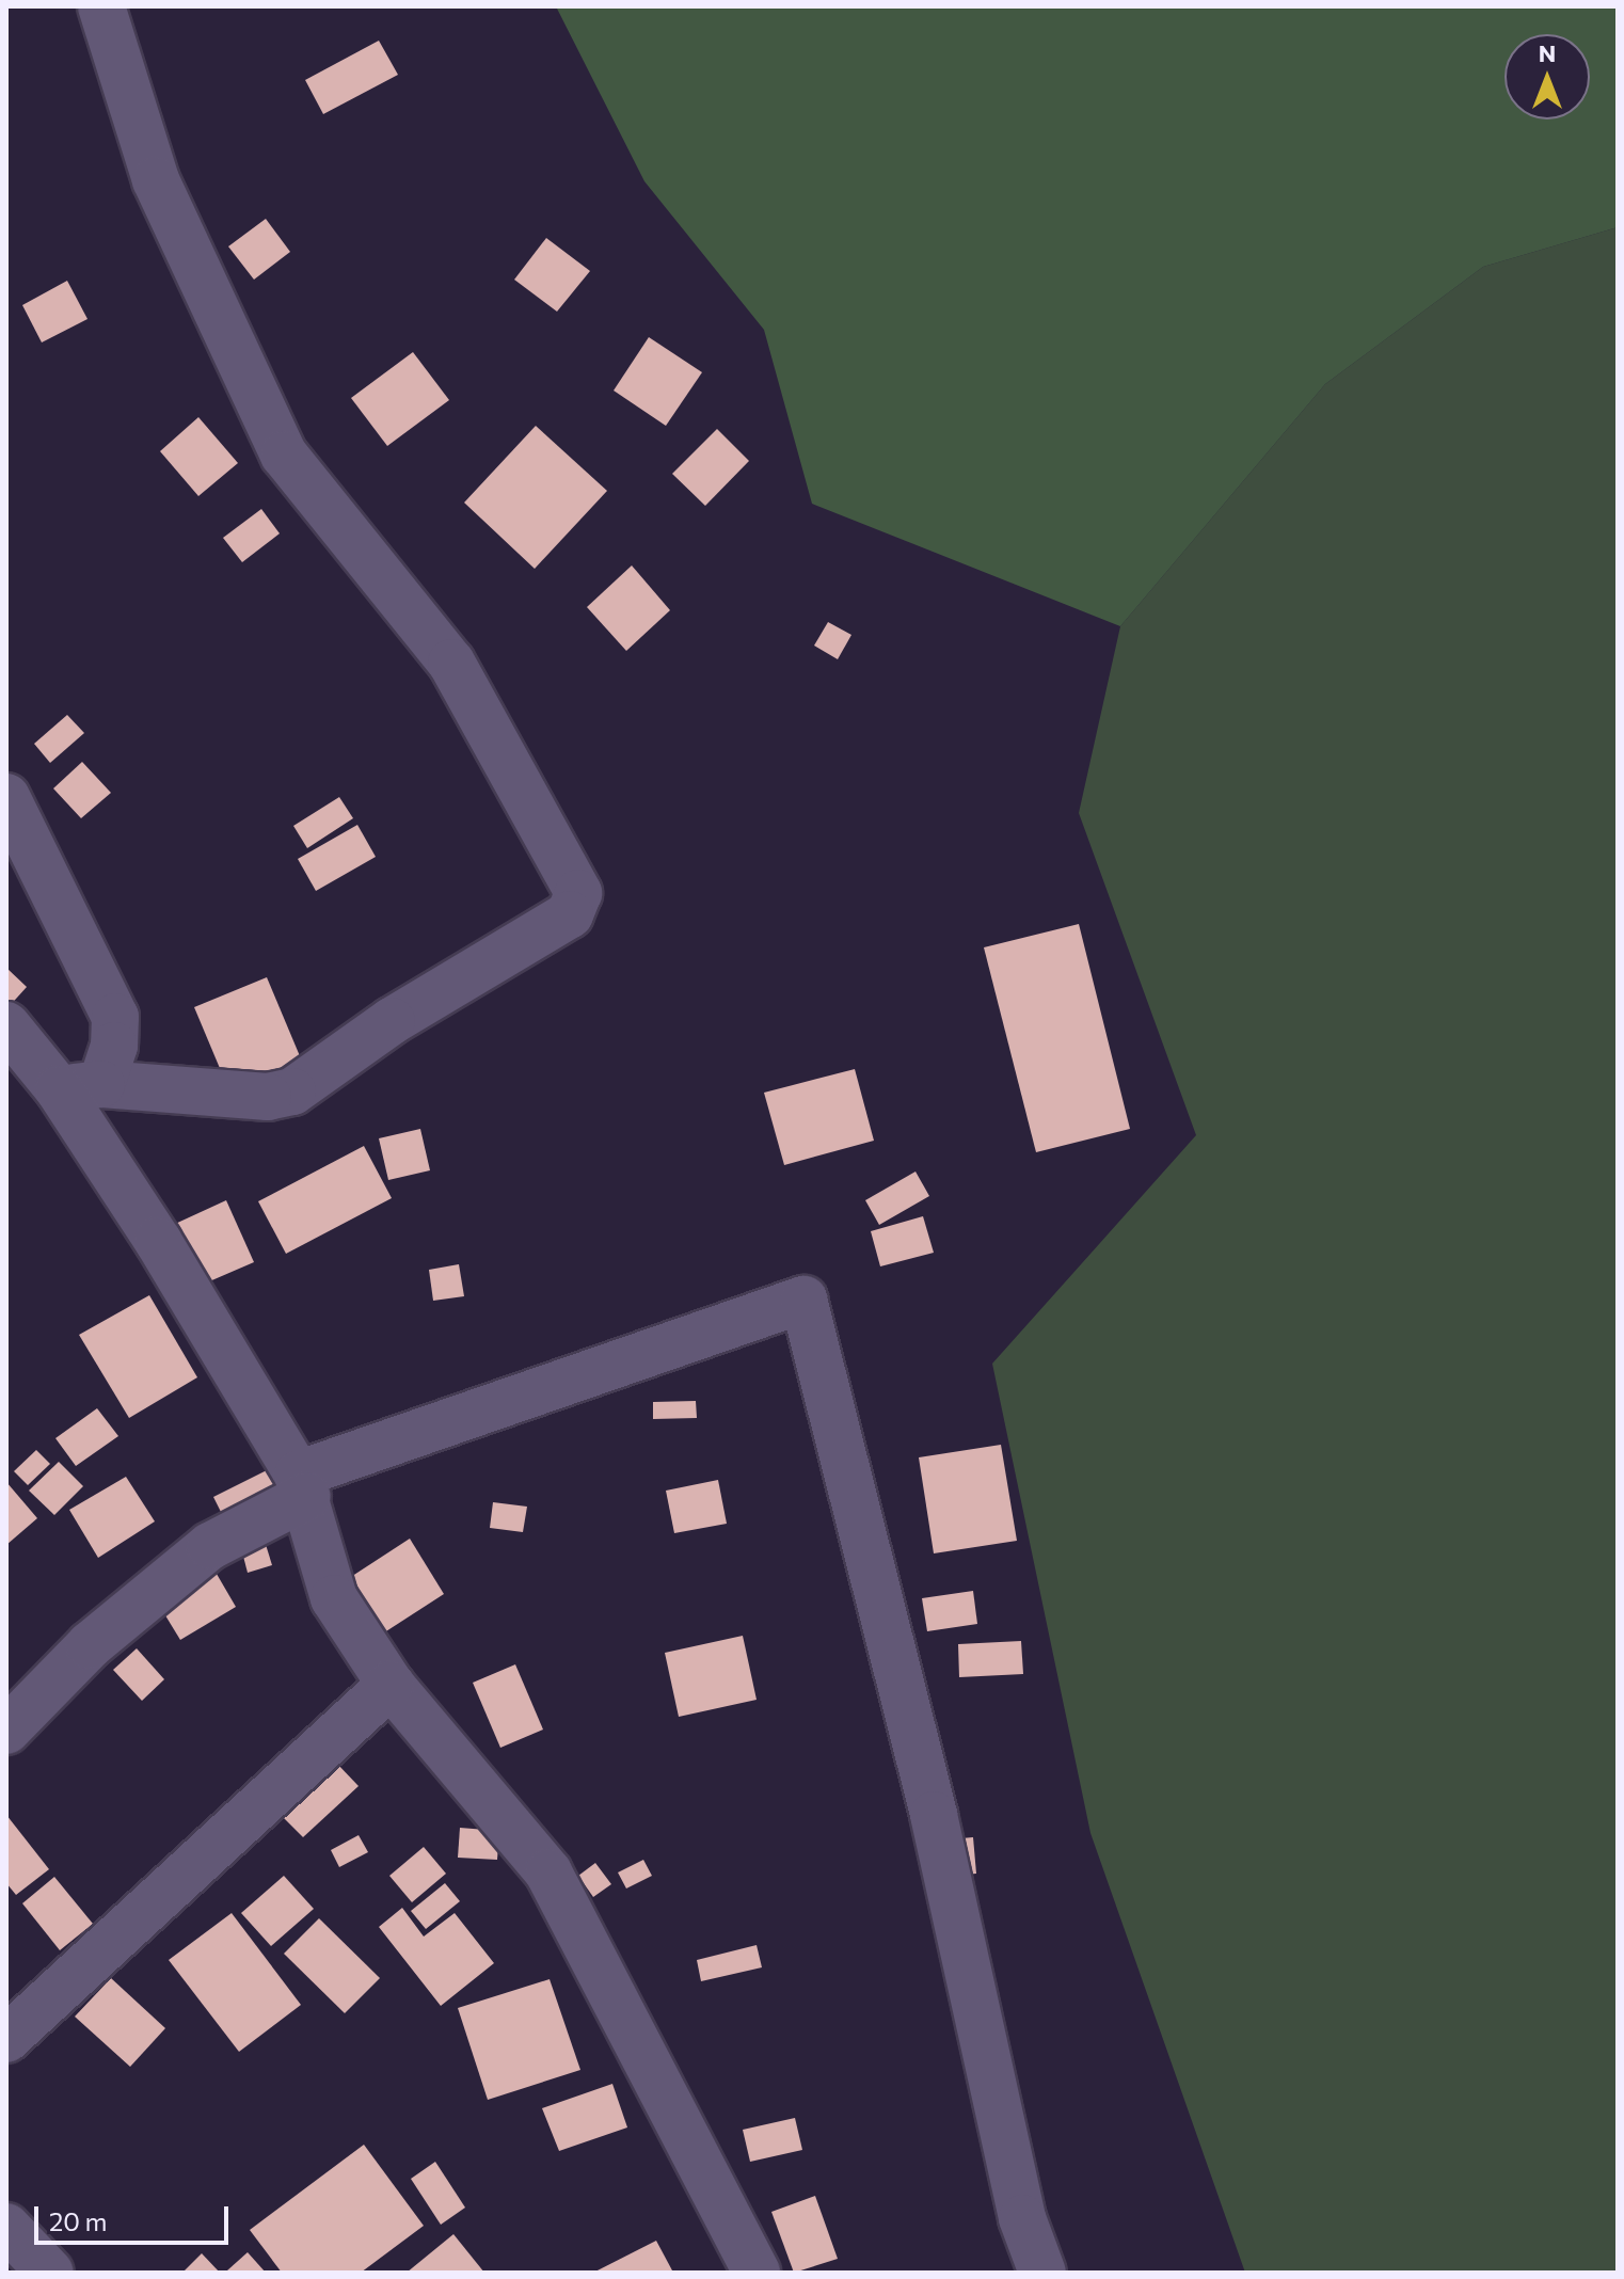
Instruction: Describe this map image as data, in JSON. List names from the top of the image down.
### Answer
{
  "scale_bar": "20 m",
  "north": "top"
}
